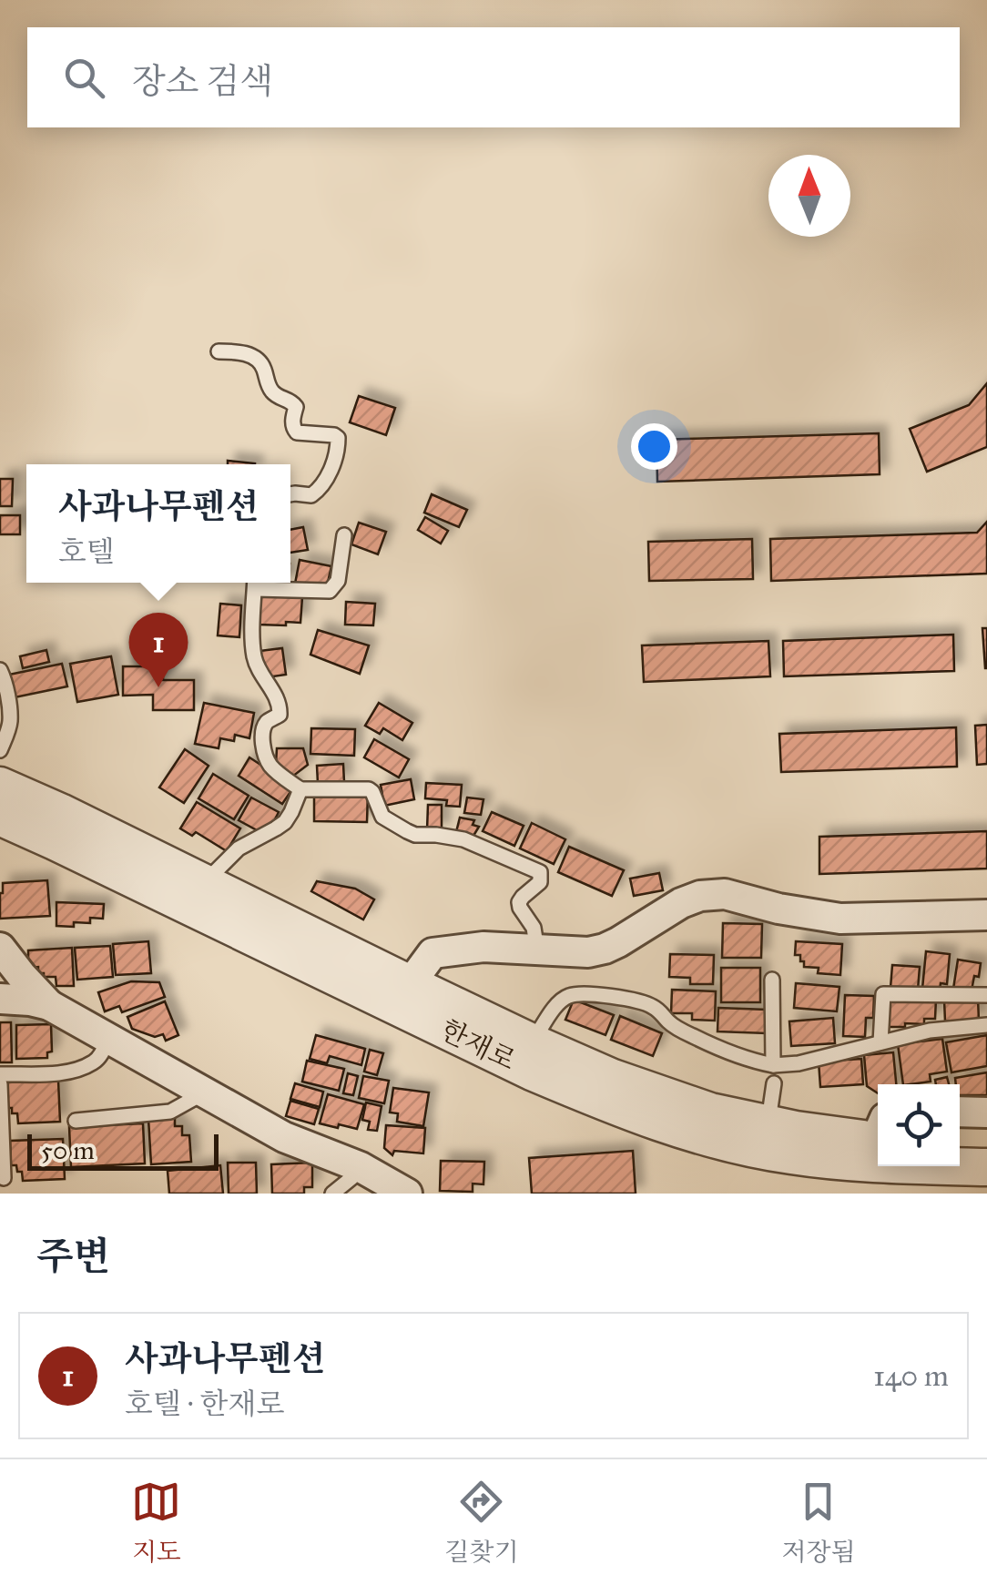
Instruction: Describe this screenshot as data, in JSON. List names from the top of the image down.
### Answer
{
  "streets": {
    "street": ["한재로"]
  },
  "scale_bar": "50 m",
  "north": "top",
  "page": {
    "search": "장소 검색",
    "popup": ["사과나무펜션", "호텔"],
    "pins": "1",
    "scale": "50 m",
    "heading": "주변",
    "list": [
      {
        "mark": "1",
        "name": "사과나무펜션",
        "note": "호텔 · 한재로",
        "value": "140 m"
      }
    ],
    "nav": ["지도", "길찾기", "저장됨"]
  }
}
